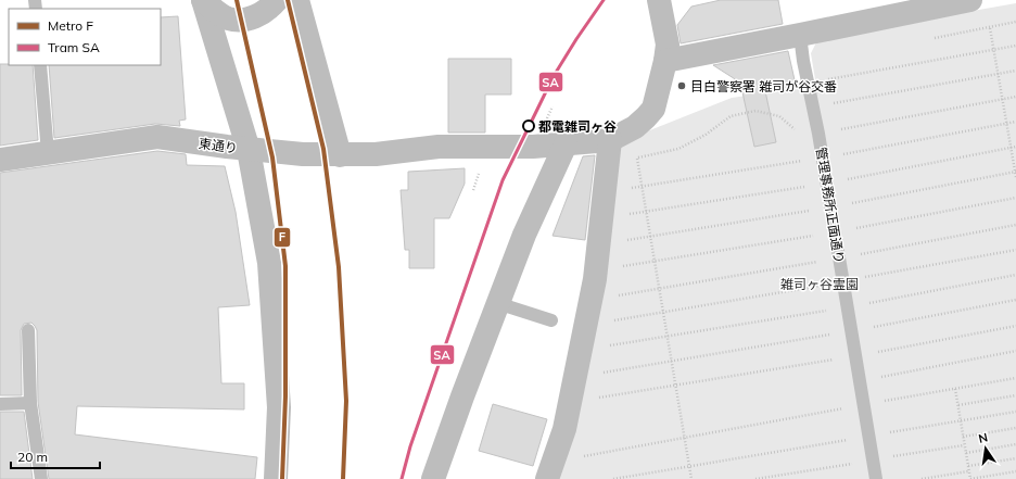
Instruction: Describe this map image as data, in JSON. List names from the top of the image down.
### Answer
{
  "streets": {
    "street": ["東通り"],
    "lane": ["管理事務所正面通り"]
  },
  "parks": ["雑司ヶ谷霊園"],
  "places": ["目白警察署 雑司が谷交番", "都電雑司ヶ谷"],
  "lines": ["metro line F", "tram line SA"],
  "legend": ["Metro F", "Tram SA"],
  "scale_bar": "20 m",
  "north": "top"
}
